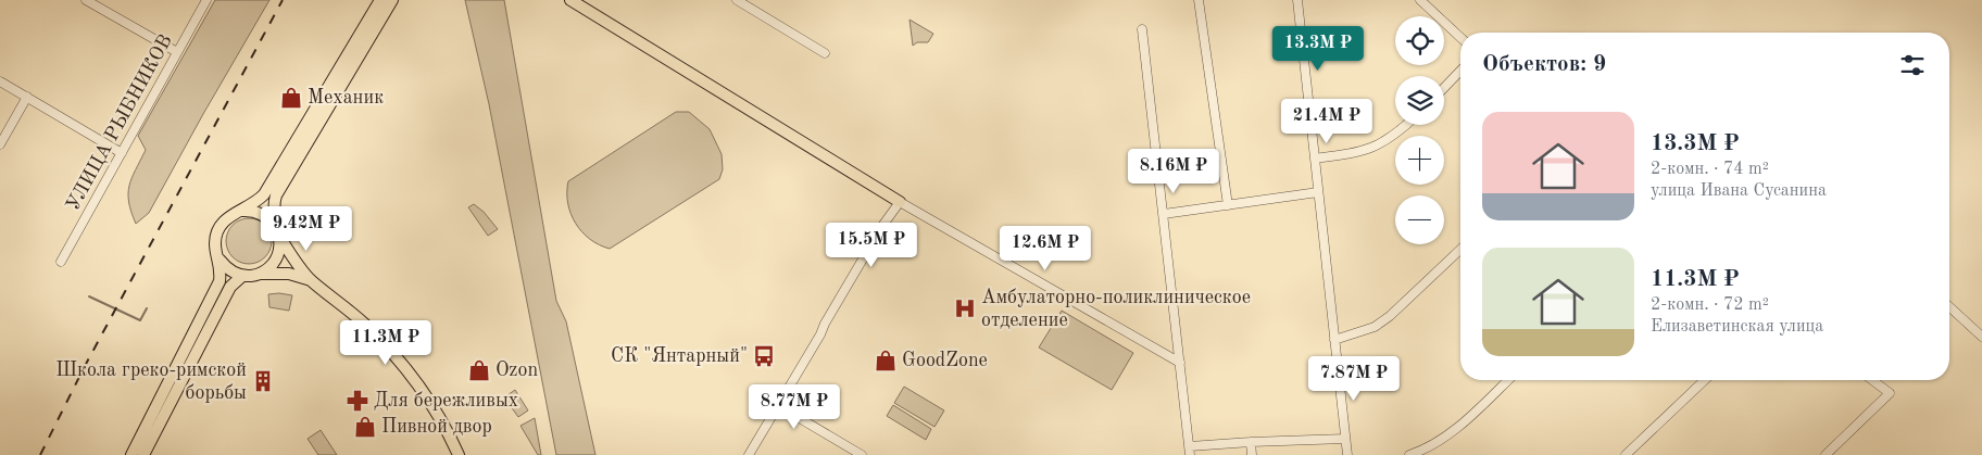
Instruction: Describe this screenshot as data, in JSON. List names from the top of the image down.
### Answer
{
  "streets": {
    "street": ["УЛИЦА РЫБНИКОВ"]
  },
  "places": {
    "shop": [
      "Механик",
      "GoodZone",
      "Ozon",
      "Пивной двор"
    ],
    "hospital": ["Амбулаторно-поликлиническое отделение"],
    "bus stop": ["СК \"Янтарный\""],
    "building": ["Школа греко-римской борьбы"],
    "pharmacy": ["Для бережливых"]
  },
  "page": {
    "map_buttons": ["+", "−"],
    "price": [
      "13.3M ₽",
      "21.4M ₽",
      "8.16M ₽",
      "9.42M ₽",
      "15.5M ₽",
      "12.6M ₽",
      "11.3M ₽",
      "7.87M ₽",
      "8.77M ₽"
    ],
    "heading": "Объектов: 9",
    "list": [
      {
        "name": "13.3M ₽",
        "note": "2-комн. · 74 m² · улица Ивана Сусанина"
      },
      {
        "name": "11.3M ₽",
        "note": "2-комн. · 72 m² · Елизаветинская улица"
      }
    ]
  }
}
